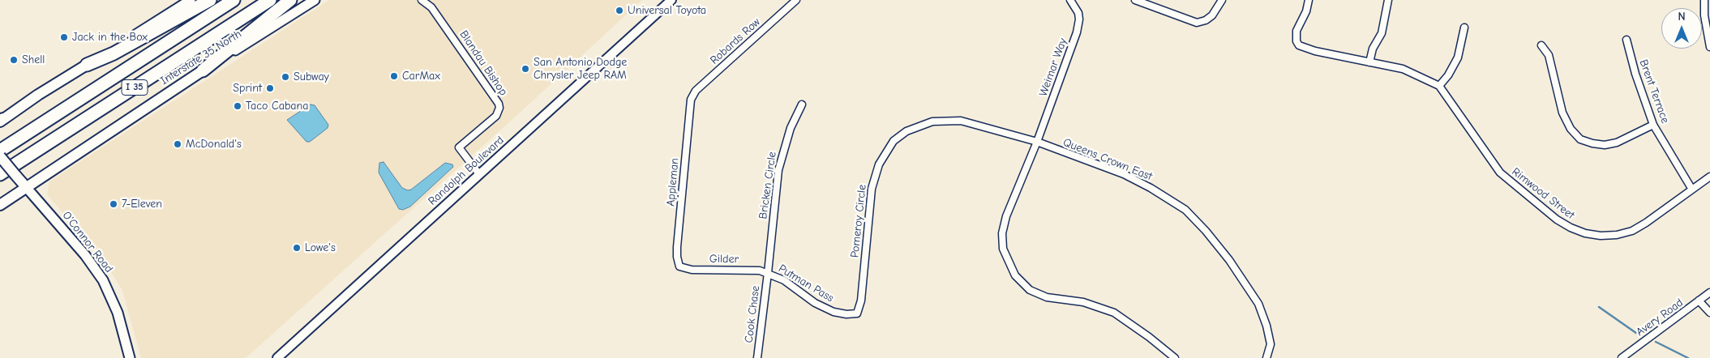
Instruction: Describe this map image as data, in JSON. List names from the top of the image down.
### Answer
{
  "streets": {
    "highway": ["I 35"],
    "main road": ["Interstate 35 North", "O'Connor Road"],
    "street": [
      "Robards Row",
      "Blandau Bishop",
      "Weimar Way",
      "Brent Terrace",
      "Queens Crown East",
      "Randolph Boulevard",
      "Appleman",
      "Bricken Circle",
      "Rimwood Street",
      "Pomeroy Circle",
      "Gilder",
      "Putman Pass",
      "Cook Chase",
      "Avery Road"
    ]
  },
  "crossings": [
    ["Robards Row", "Appleman"],
    ["Interstate 35 North", "O'Connor Road"],
    ["Blandau Bishop", "Randolph Boulevard"],
    ["Weimar Way", "Queens Crown East"],
    ["Weimar Way", "Pomeroy Circle"],
    ["Brent Terrace", "Rimwood Street"],
    ["Queens Crown East", "Pomeroy Circle"],
    ["Appleman", "Gilder"],
    ["Bricken Circle", "Gilder"],
    ["Bricken Circle", "Putman Pass"],
    ["Bricken Circle", "Cook Chase"],
    ["Pomeroy Circle", "Putman Pass"],
    ["Gilder", "Putman Pass"],
    ["Gilder", "Cook Chase"],
    ["Putman Pass", "Cook Chase"]
  ],
  "places": [
    "Universal Toyota",
    "Jack in the Box",
    "Shell",
    "San Antonio Dodge Chrysler Jeep RAM",
    "CarMax",
    "Subway",
    "Sprint",
    "Taco Cabana",
    "McDonald's",
    "7-Eleven",
    "Lowe's"
  ],
  "north": "top"
}
